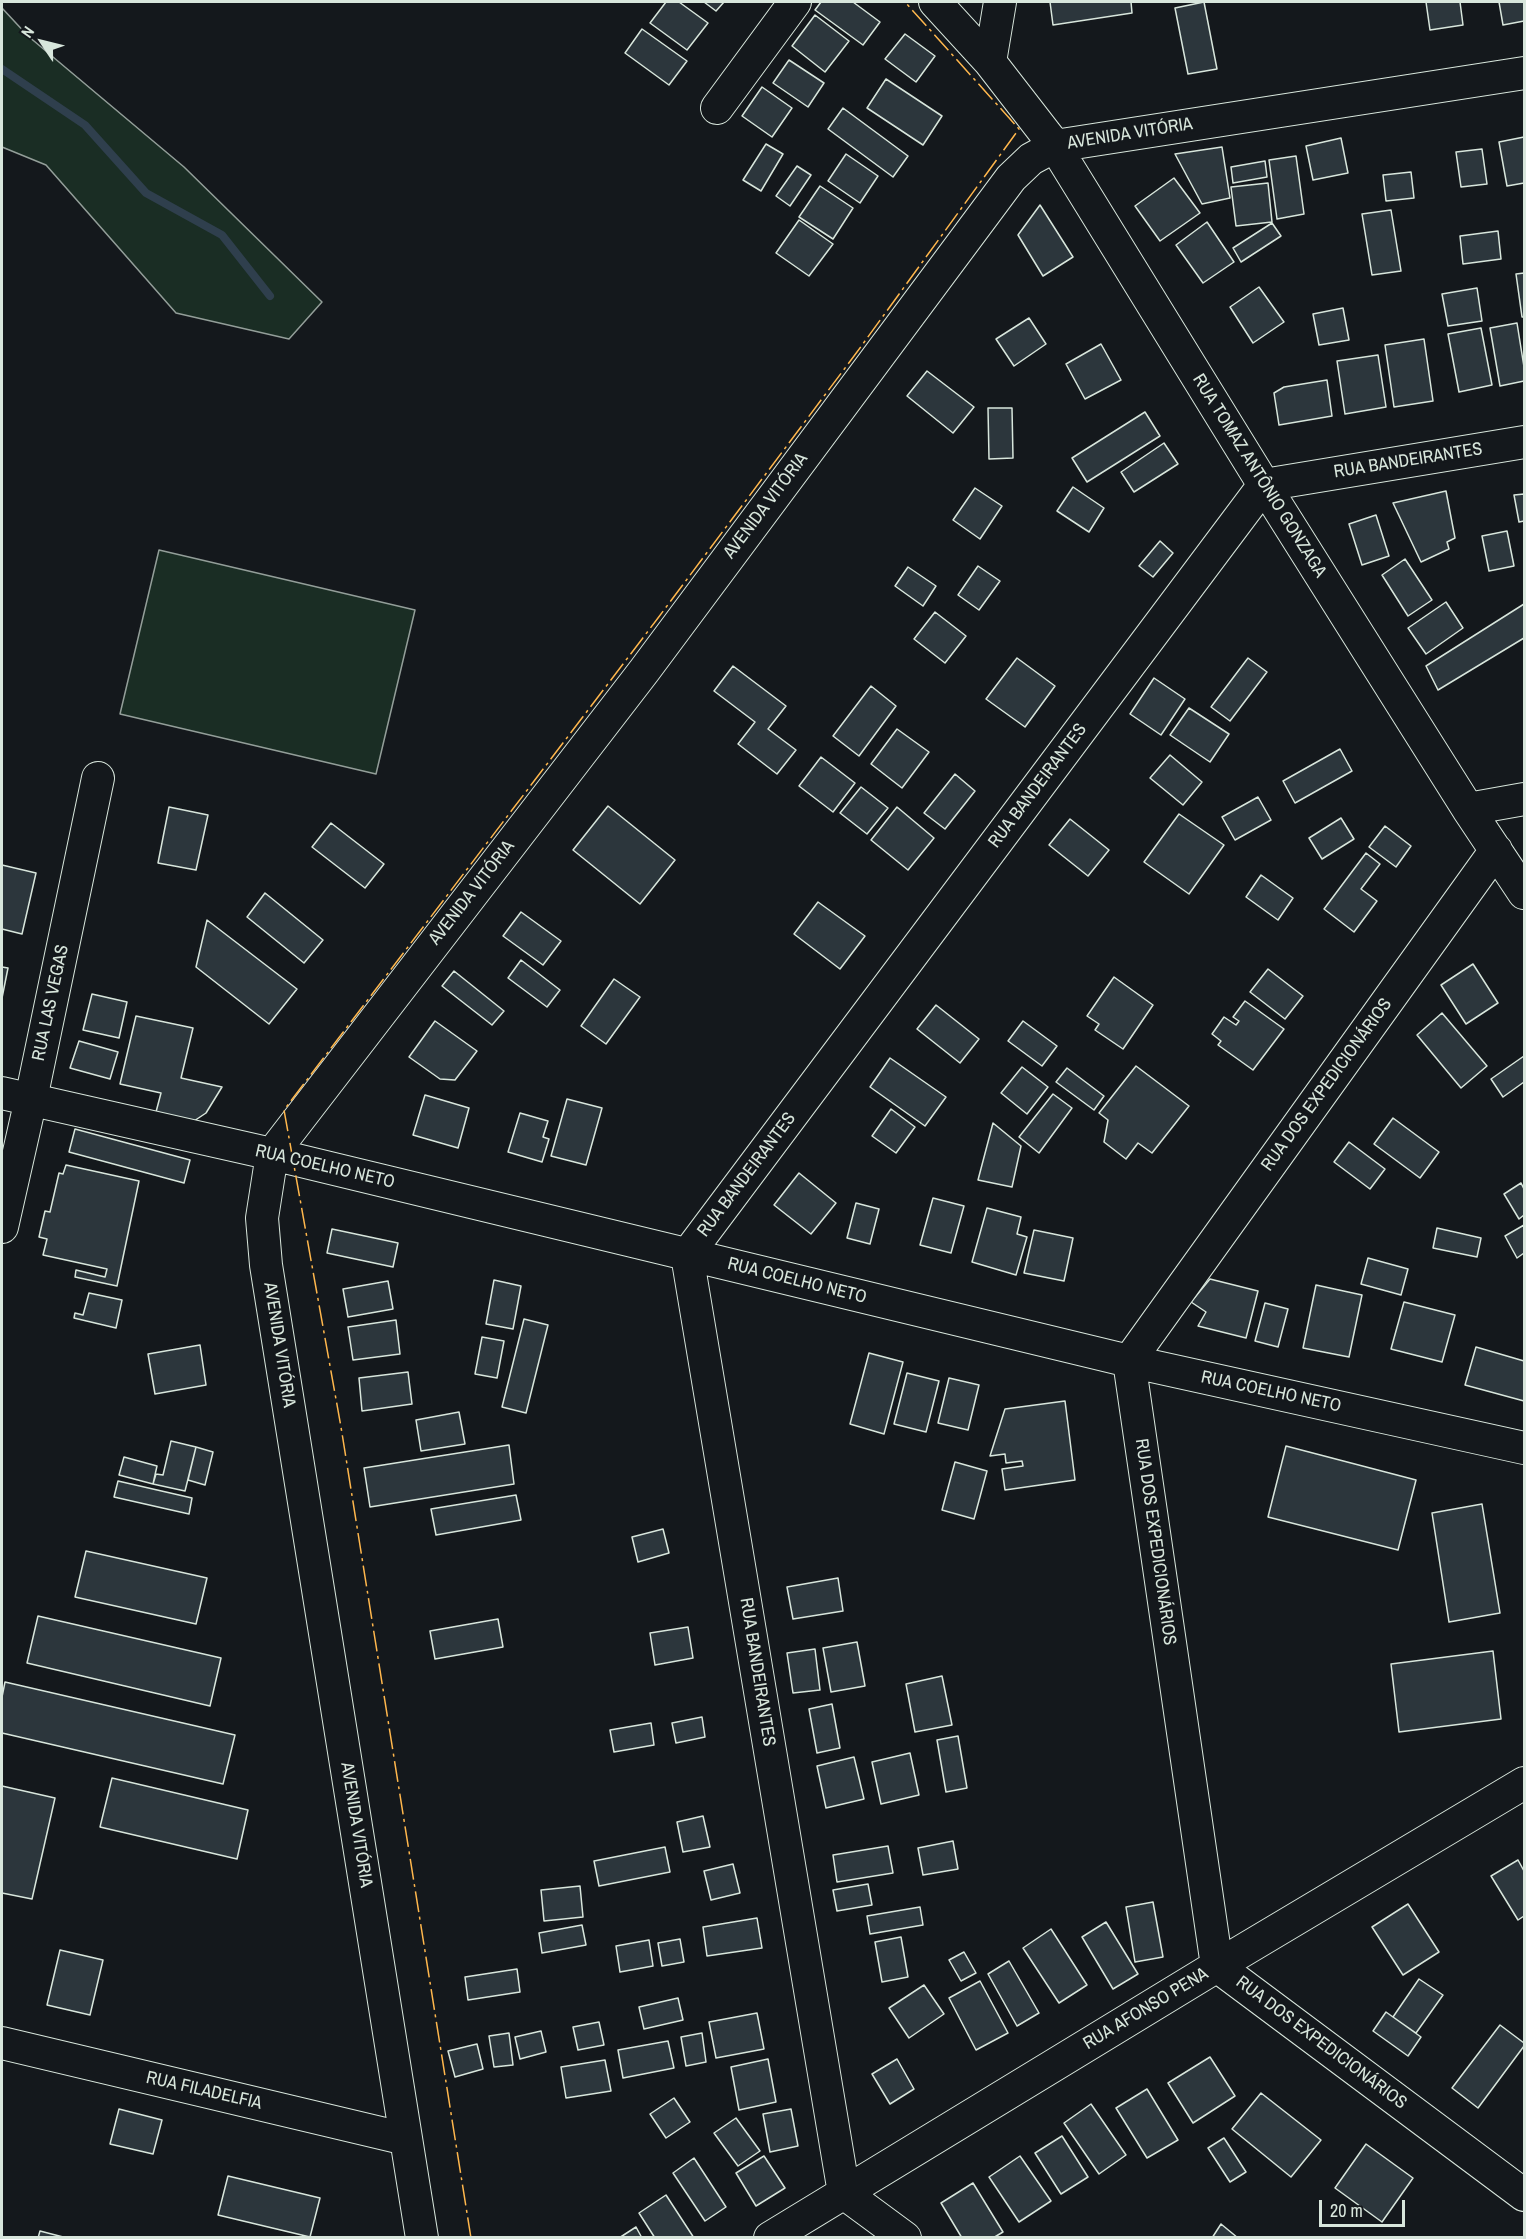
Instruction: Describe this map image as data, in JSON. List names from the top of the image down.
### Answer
{
  "streets": {
    "street": [
      "AVENIDA VITÓRIA",
      "RUA BANDEIRANTES",
      "RUA TOMAZ ANTÔNIO GONZAGA",
      "RUA LAS VEGAS",
      "RUA DOS EXPEDICIONÁRIOS",
      "RUA COELHO NETO",
      "RUA AFONSO PENA",
      "RUA FILADELFIA"
    ]
  },
  "crossings": [
    ["AVENIDA VITÓRIA", "RUA TOMAZ ANTÔNIO GONZAGA"],
    ["AVENIDA VITÓRIA", "RUA COELHO NETO"],
    ["AVENIDA VITÓRIA", "RUA FILADELFIA"],
    ["RUA BANDEIRANTES", "RUA TOMAZ ANTÔNIO GONZAGA"],
    ["RUA BANDEIRANTES", "RUA COELHO NETO"],
    ["RUA BANDEIRANTES", "RUA AFONSO PENA"],
    ["RUA TOMAZ ANTÔNIO GONZAGA", "RUA DOS EXPEDICIONÁRIOS"],
    ["RUA LAS VEGAS", "RUA COELHO NETO"],
    ["RUA DOS EXPEDICIONÁRIOS", "RUA COELHO NETO"],
    ["RUA DOS EXPEDICIONÁRIOS", "RUA AFONSO PENA"]
  ],
  "scale_bar": "20 m",
  "north": "top left"
}
